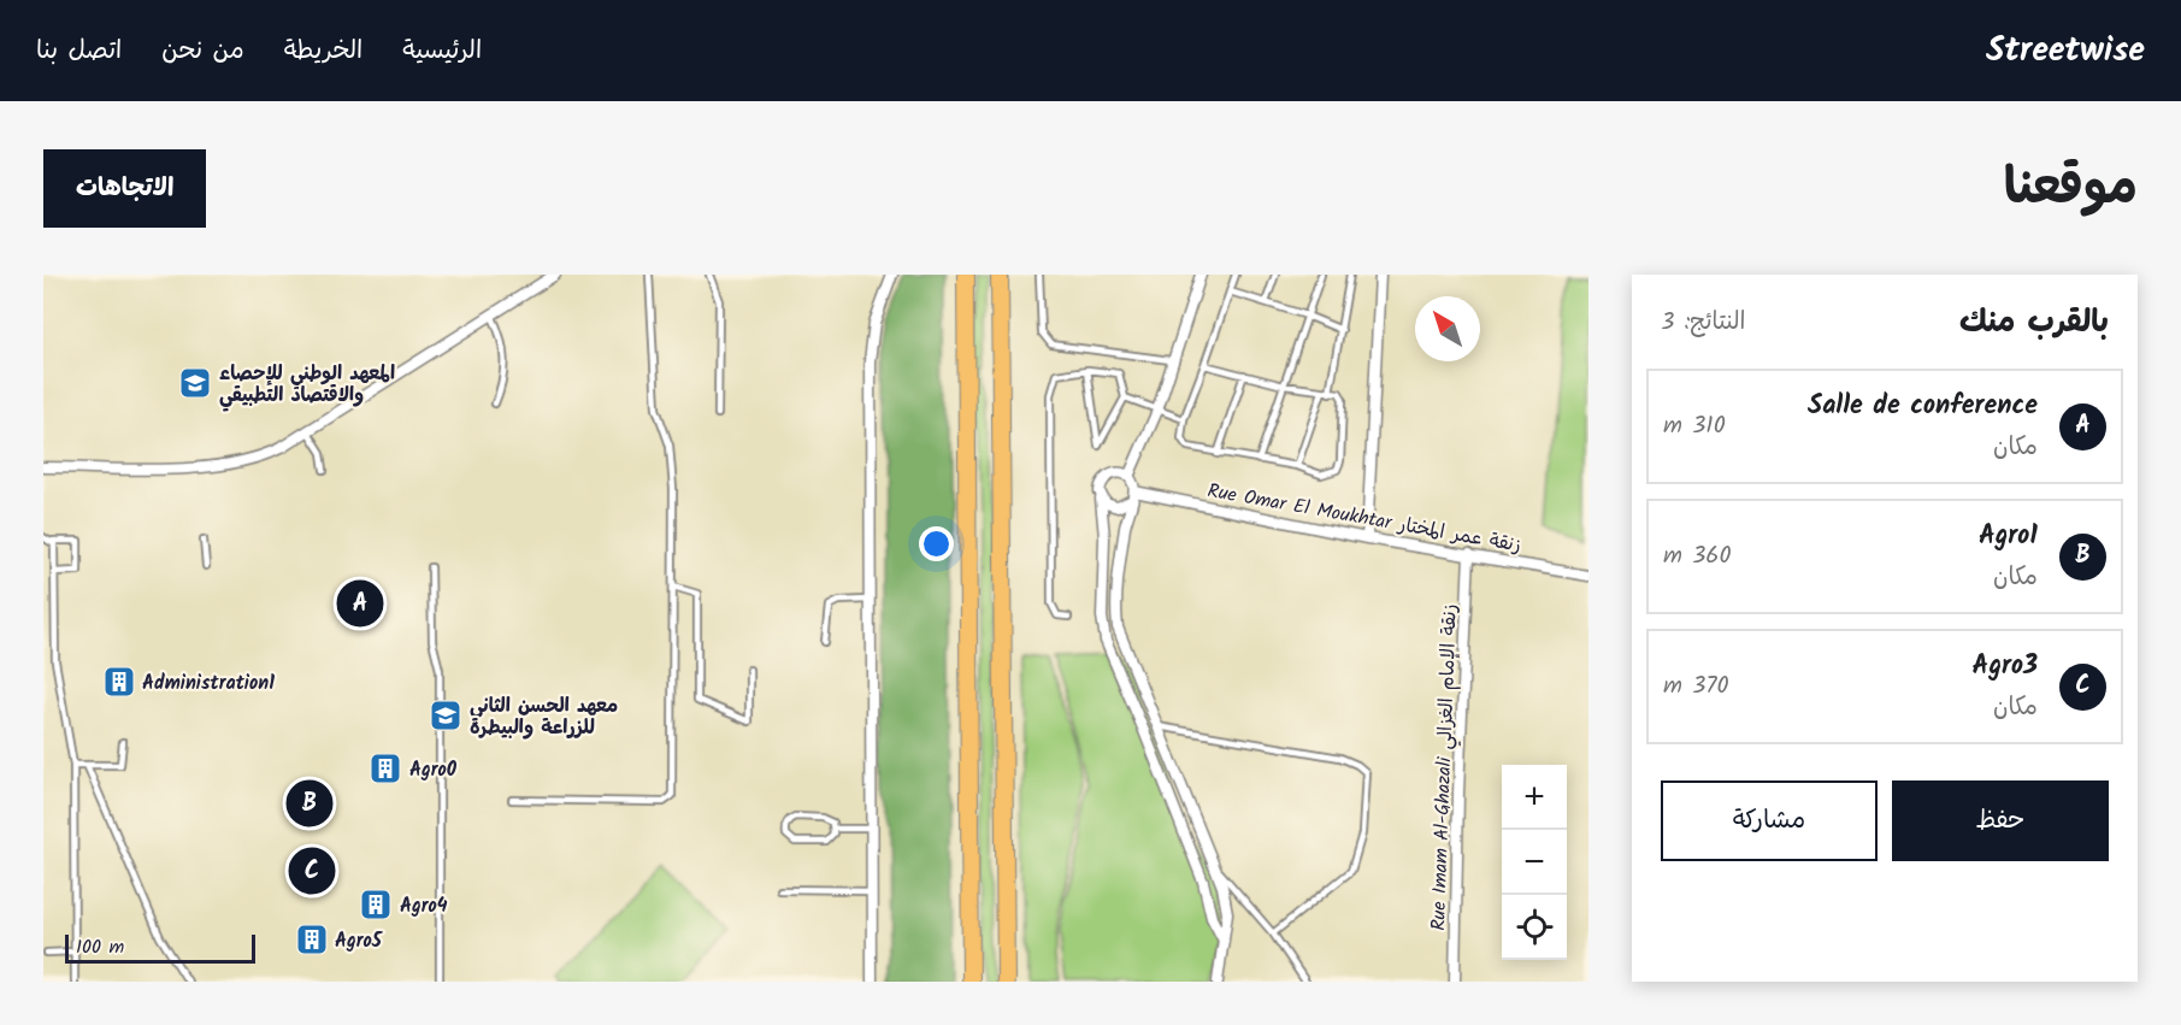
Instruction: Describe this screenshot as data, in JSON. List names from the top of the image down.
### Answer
{
  "streets": {
    "street": ["Rue Omar El Moukhtar زنقة عمر المختار", "Rue Imam Al-Ghazali زنقة الإمام الغزالي"]
  },
  "crossings": [
    ["Rue Omar El Moukhtar زنقة عمر المختار", "Rue Imam Al-Ghazali زنقة الإمام الغزالي"]
  ],
  "places": {
    "school or university": ["المعهد الوطني للإحصاء والاقتصاد التطبيقي", "معهد الحسن الثاني للزراعة والبيطرة"],
    "building": [
      "Administration1",
      "Agro0",
      "Agro4",
      "Agro5"
    ]
  },
  "scale_bar": "100 m",
  "north": "top left",
  "page": {
    "header": "Streetwise",
    "nav": [
      "الرئيسية",
      "الخريطة",
      "من نحن",
      "اتصل بنا"
    ],
    "title": "موقعنا",
    "buttons": [
      "الاتجاهات",
      ["حفظ", "مشاركة"]
    ],
    "heading": ["بالقرب منك", "النتائج: 3"],
    "list": [
      {
        "mark": "A",
        "name": "Salle de conference",
        "note": "مكان",
        "value": "310 m"
      },
      {
        "mark": "B",
        "name": "Agro1",
        "note": "مكان",
        "value": "360 m"
      },
      {
        "mark": "C",
        "name": "Agro3",
        "note": "مكان",
        "value": "370 m"
      }
    ],
    "pins": ["A", "B", "C"],
    "map_buttons": ["+", "−"],
    "scale": "100 m"
  }
}
